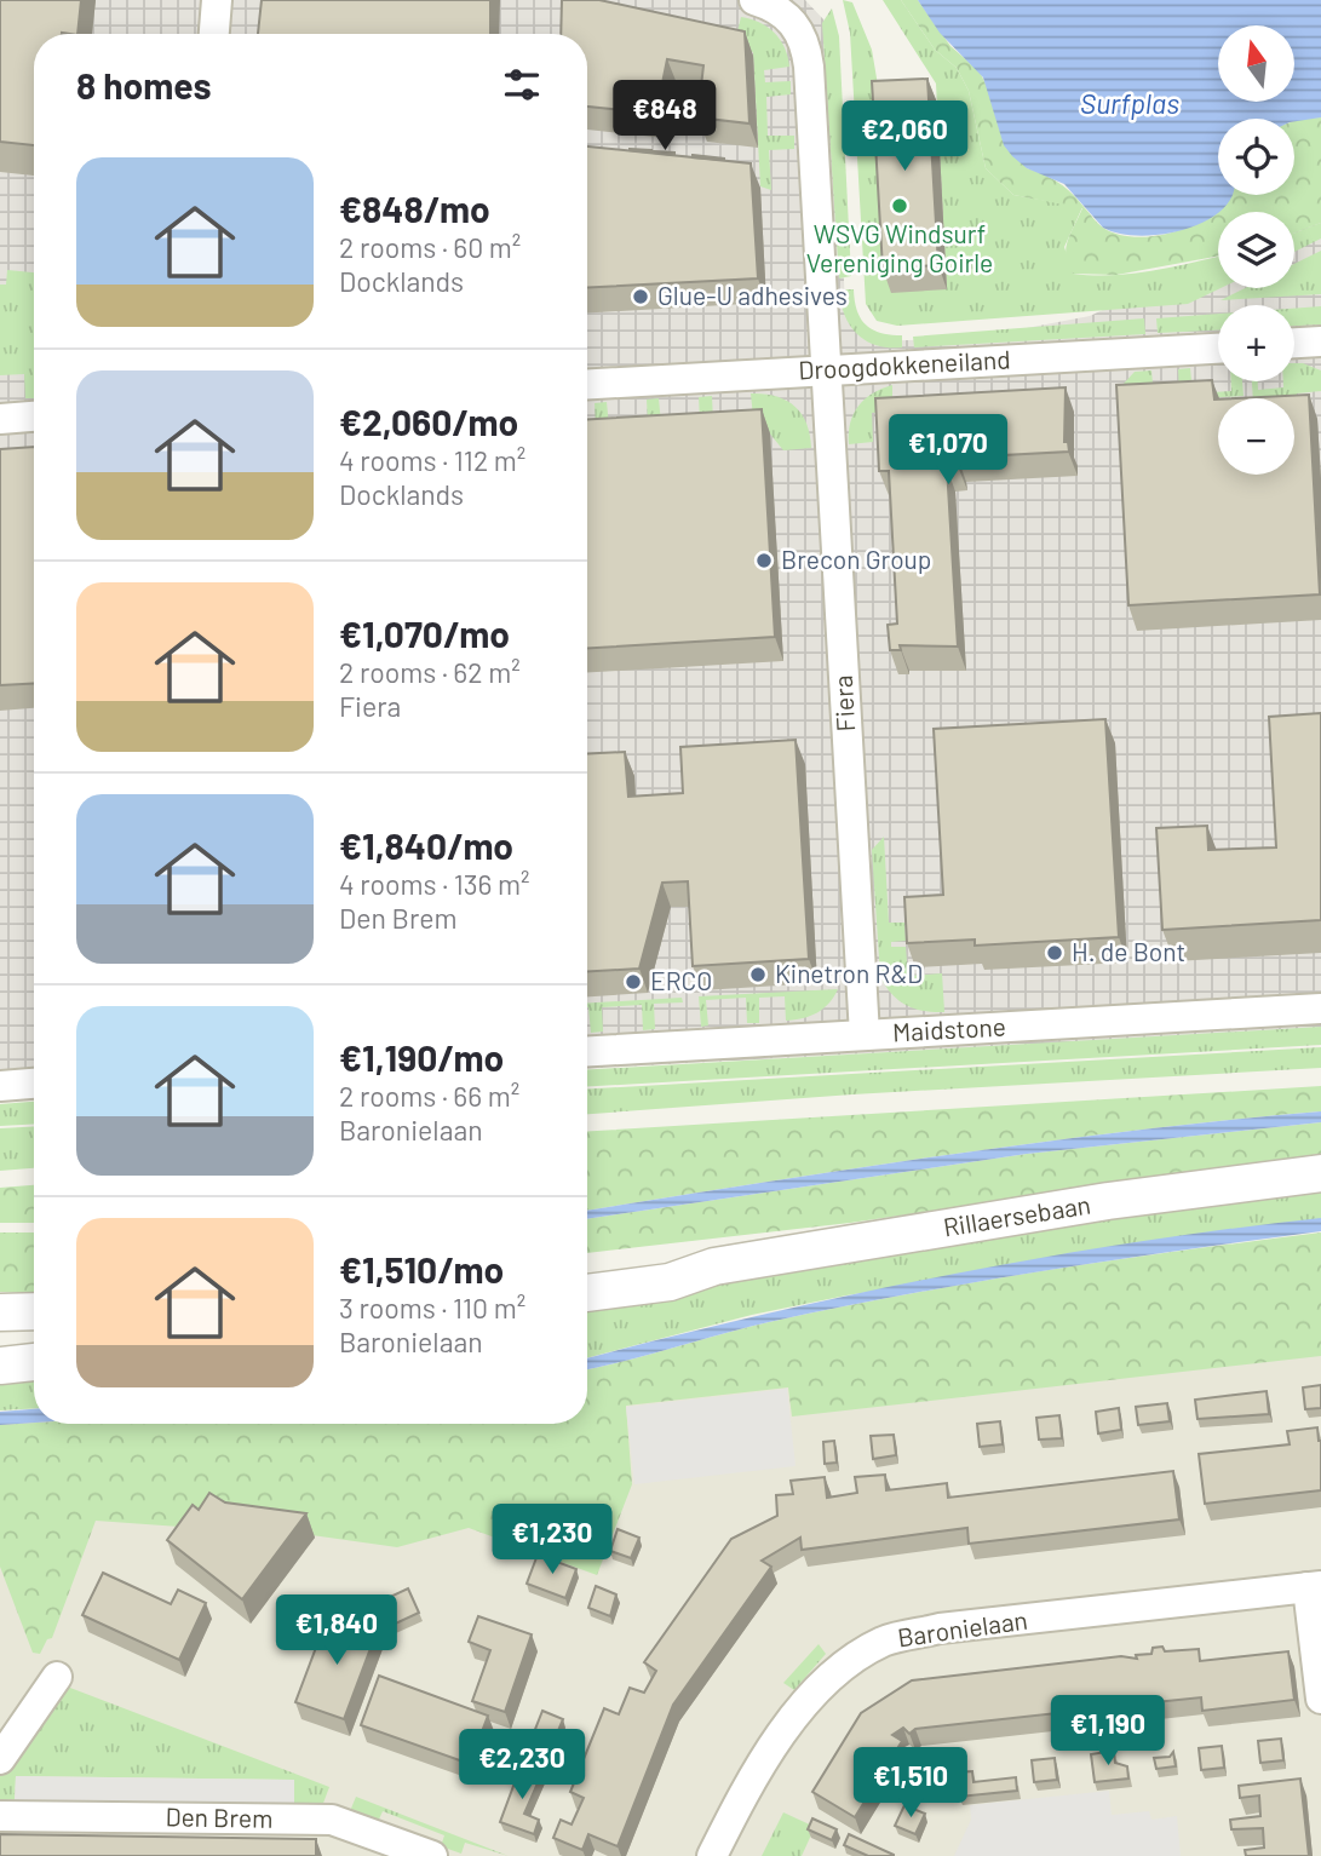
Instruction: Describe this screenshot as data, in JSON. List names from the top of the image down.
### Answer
{
  "streets": {
    "street": [
      "Droogdokkeneiland",
      "Fiera",
      "Maidstone",
      "Rillaersebaan",
      "Baronielaan",
      "Den Brem"
    ]
  },
  "crossings": [
    ["Droogdokkeneiland", "Fiera"],
    ["Fiera", "Maidstone"]
  ],
  "water": ["Surfplas"],
  "places": [
    "WSVG Windsurf Vereniging Goirle",
    "Glue-U adhesives",
    "Brecon Group",
    "H. de Bont",
    "Kinetron R&D",
    "ERCO"
  ],
  "north": "top",
  "page": {
    "map_buttons": ["+", "−"],
    "heading": "8 homes",
    "price": [
      "€848",
      "€2,060",
      "€1,070",
      "€1,230",
      "€1,840",
      "€1,190",
      "€2,230",
      "€1,510"
    ],
    "list": [
      {
        "name": "€848/mo",
        "note": "2 rooms · 60 m² · Docklands"
      },
      {
        "name": "€2,060/mo",
        "note": "4 rooms · 112 m² · Docklands"
      },
      {
        "name": "€1,070/mo",
        "note": "2 rooms · 62 m² · Fiera"
      },
      {
        "name": "€1,840/mo",
        "note": "4 rooms · 136 m² · Den Brem"
      },
      {
        "name": "€1,190/mo",
        "note": "2 rooms · 66 m² · Baronielaan"
      },
      {
        "name": "€1,510/mo",
        "note": "3 rooms · 110 m² · Baronielaan"
      }
    ]
  }
}
